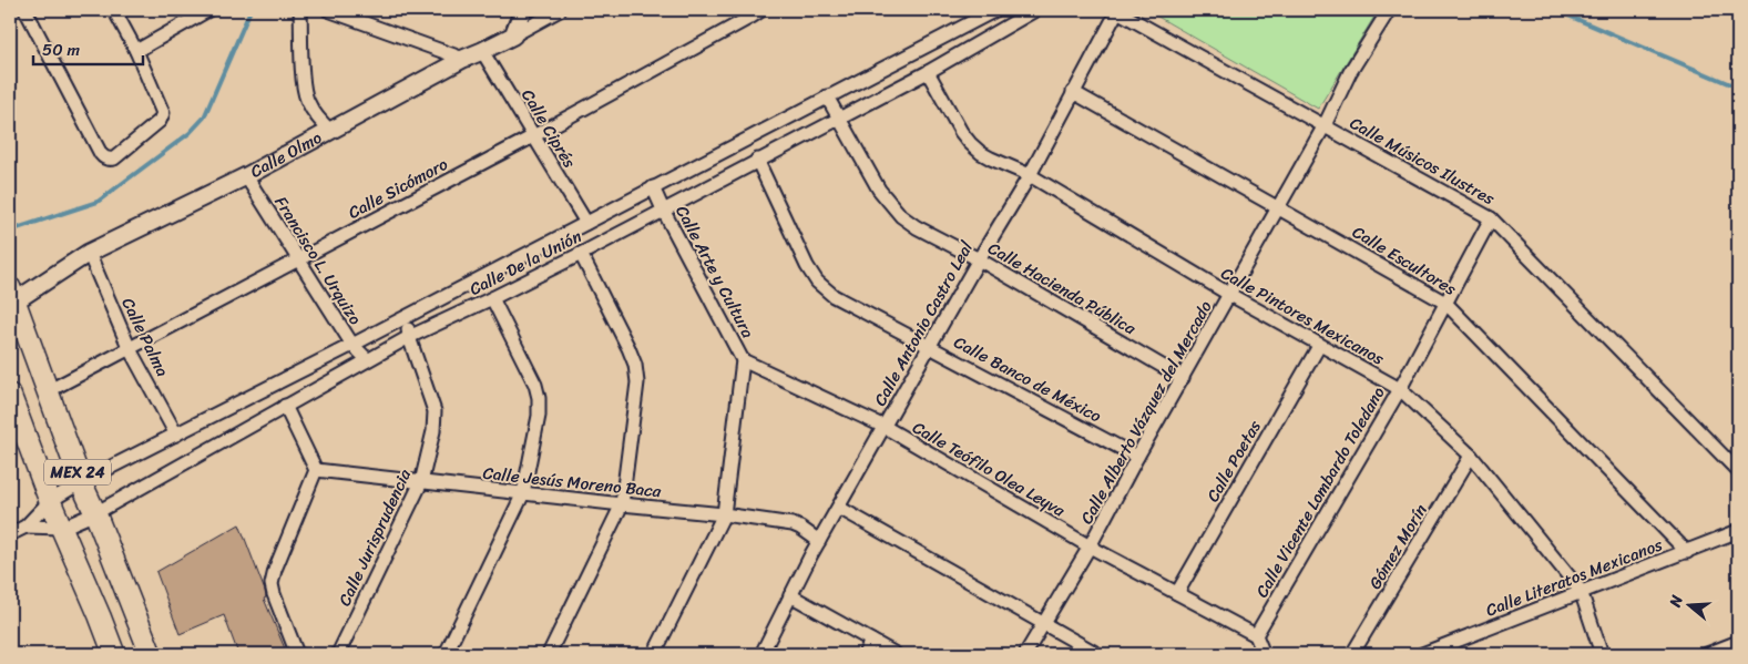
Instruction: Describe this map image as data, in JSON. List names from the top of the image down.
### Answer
{
  "streets": {
    "main road": ["MEX 24"],
    "street": [
      "Calle Ciprés",
      "Calle Olmo",
      "Calle Músicos Ilustres",
      "Calle Sicómoro",
      "Francisco L. Urquizo",
      "Calle Escultores",
      "Calle De la Unión",
      "Calle Arte y Cultura",
      "Calle Hacienda Pública",
      "Calle Pintores Mexicanos",
      "Calle Antonio Castro Leal",
      "Calle Palma",
      "Calle Banco de México",
      "Calle Alberto Vázquez del Mercado",
      "Calle Poetas",
      "Calle Teófilo Olea Leyva",
      "Calle Jesús Moreno Baca",
      "Calle Vicente Lombardo Toledano",
      "Calle Jurisprudencia",
      "Gómez Morín",
      "Calle Literatos Mexicanos"
    ]
  },
  "crossings": [
    ["Calle Ciprés", "Calle Olmo"],
    ["Calle Ciprés", "Calle Sicómoro"],
    ["Calle Ciprés", "Calle De la Unión"],
    ["Calle Olmo", "Francisco L. Urquizo"],
    ["Calle Olmo", "Calle Palma"],
    ["Calle Olmo", "MEX 24"],
    ["Calle Músicos Ilustres", "Calle Antonio Castro Leal"],
    ["Calle Músicos Ilustres", "Calle Alberto Vázquez del Mercado"],
    ["Calle Músicos Ilustres", "Calle Vicente Lombardo Toledano"],
    ["Calle Sicómoro", "Francisco L. Urquizo"],
    ["Calle Sicómoro", "Calle Palma"],
    ["Calle Sicómoro", "MEX 24"],
    ["Francisco L. Urquizo", "Calle De la Unión"],
    ["Calle Escultores", "Calle Antonio Castro Leal"],
    ["Calle Escultores", "Calle Alberto Vázquez del Mercado"],
    ["Calle Escultores", "Calle Vicente Lombardo Toledano"],
    ["Calle Escultores", "Calle Literatos Mexicanos"],
    ["Calle De la Unión", "Calle Arte y Cultura"],
    ["Calle De la Unión", "Calle Hacienda Pública"],
    ["Calle De la Unión", "Calle Pintores Mexicanos"],
    ["Calle De la Unión", "Calle Palma"],
    ["Calle De la Unión", "Calle Banco de México"],
    ["Calle De la Unión", "MEX 24"],
    ["Calle De la Unión", "Calle Jurisprudencia"],
    ["Calle Arte y Cultura", "Calle Teófilo Olea Leyva"],
    ["Calle Arte y Cultura", "Calle Jesús Moreno Baca"],
    ["Calle Hacienda Pública", "Calle Antonio Castro Leal"],
    ["Calle Hacienda Pública", "Calle Alberto Vázquez del Mercado"],
    ["Calle Pintores Mexicanos", "Calle Antonio Castro Leal"],
    ["Calle Pintores Mexicanos", "Calle Alberto Vázquez del Mercado"],
    ["Calle Pintores Mexicanos", "Calle Poetas"],
    ["Calle Pintores Mexicanos", "Calle Vicente Lombardo Toledano"],
    ["Calle Pintores Mexicanos", "Gómez Morín"],
    ["Calle Pintores Mexicanos", "Calle Literatos Mexicanos"],
    ["Calle Antonio Castro Leal", "Calle Banco de México"],
    ["Calle Antonio Castro Leal", "Calle Teófilo Olea Leyva"],
    ["Calle Antonio Castro Leal", "Calle Jesús Moreno Baca"],
    ["Calle Banco de México", "Calle Alberto Vázquez del Mercado"],
    ["Calle Alberto Vázquez del Mercado", "Calle Teófilo Olea Leyva"],
    ["Calle Poetas", "Calle Teófilo Olea Leyva"],
    ["Calle Teófilo Olea Leyva", "Calle Vicente Lombardo Toledano"],
    ["Calle Jesús Moreno Baca", "Calle Jurisprudencia"]
  ],
  "scale_bar": "50 m",
  "north": "left"
}
